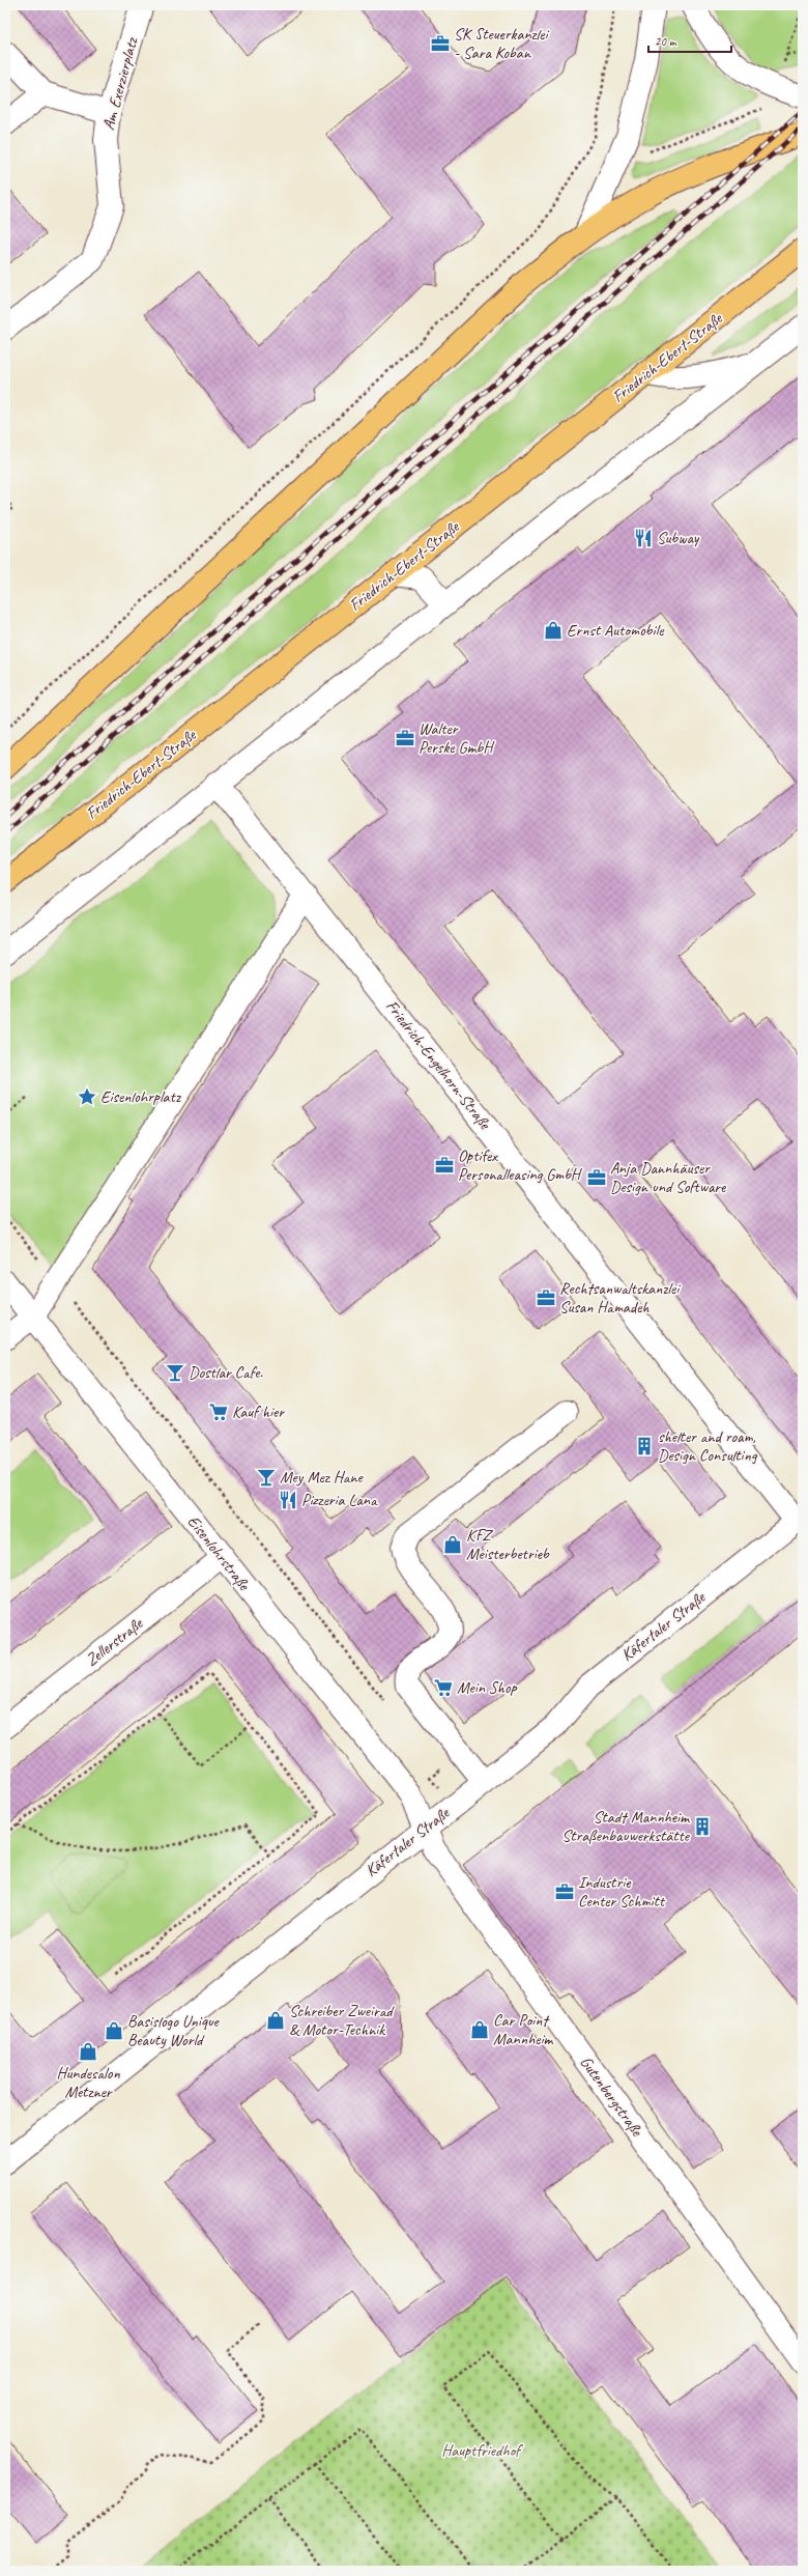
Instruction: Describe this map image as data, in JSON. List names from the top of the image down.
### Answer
{
  "streets": {
    "main road": ["Friedrich-Ebert-Straße"],
    "street": [
      "Am Exerzierplatz",
      "Friedrich-Engelhorn-Straße",
      "Eisenlohrstraße",
      "Käfertaler Straße",
      "Zellerstraße",
      "Gutenbergstraße"
    ]
  },
  "crossings": [
    ["Friedrich-Engelhorn-Straße", "Käfertaler Straße"],
    ["Eisenlohrstraße", "Käfertaler Straße"],
    ["Eisenlohrstraße", "Zellerstraße"],
    ["Eisenlohrstraße", "Gutenbergstraße"],
    ["Käfertaler Straße", "Gutenbergstraße"]
  ],
  "parks": ["Hauptfriedhof"],
  "places": {
    "office": [
      "SK Steuerkanzlei - Sara Koban",
      "Walter Perske GmbH",
      "Optifex Personalleasing GmbH",
      "Anja Dannhäuser Design und Software",
      "Rechtsanwaltskanzlei Susan Hamadeh",
      "Industrie Center Schmitt"
    ],
    "restaurant": ["Subway", "Pizzeria Lana"],
    "shop": [
      "Ernst Automobile",
      "KFZ Meisterbetrieb",
      "Schreiber Zweirad & Motor-Technik",
      "Car Point Mannheim",
      "Basislogo Unique Beauty World",
      "Hundesalon Metzner"
    ],
    "place": ["Eisenlohrplatz"],
    "bar": ["Dostlar Cafe.", "Mey Mez Hane"],
    "supermarket": ["Kauf hier", "Mein Shop"],
    "building": ["shelter and roam, Design Consulting", "Stadt Mannheim Straßenbauwerkstätte"]
  },
  "scale_bar": "20 m"
}
